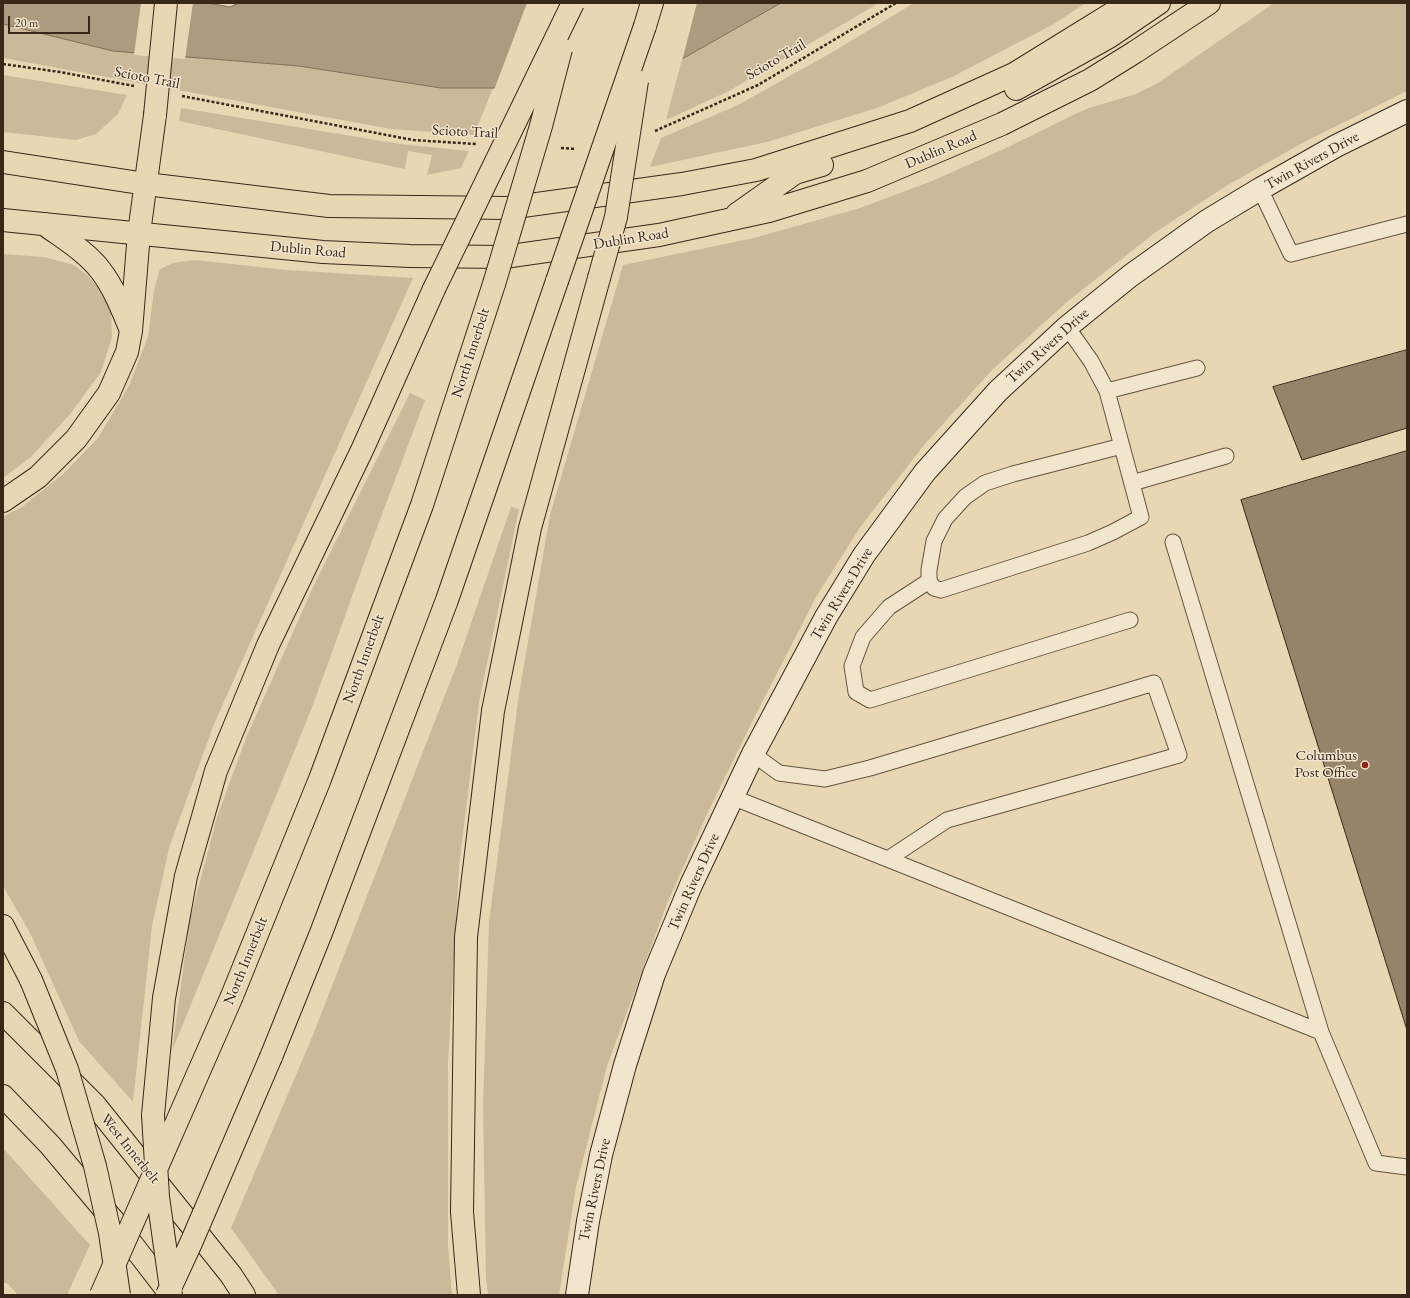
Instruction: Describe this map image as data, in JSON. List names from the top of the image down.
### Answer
{
  "streets": {
    "main road": [
      "Dublin Road",
      "Twin Rivers Drive",
      "North Innerbelt",
      "West Innerbelt"
    ],
    "path": ["Scioto Trail"]
  },
  "places": ["Columbus Post Office"],
  "scale_bar": "20 m"
}
